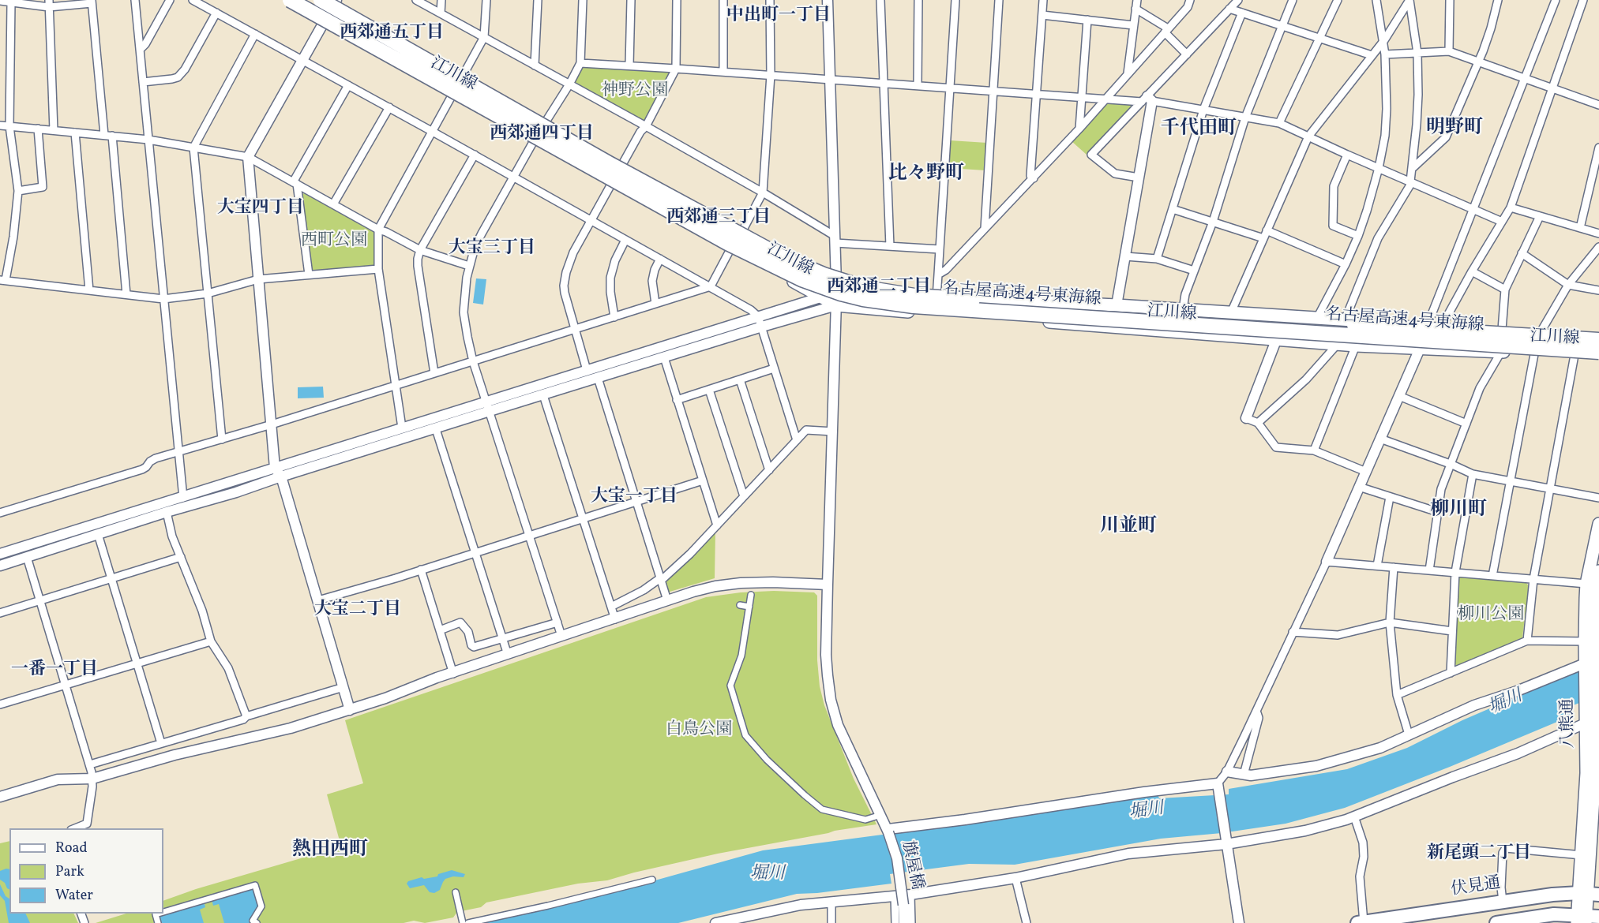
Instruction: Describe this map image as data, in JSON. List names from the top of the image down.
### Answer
{
  "streets": {
    "highway": ["名古屋高速4号東海線", "伏見通"],
    "main road": ["江川線", "八熊通"],
    "street": ["旗屋橋"]
  },
  "crossings": [
    ["江川線", "名古屋高速4号東海線"],
    ["江川線", "旗屋橋"],
    ["八熊通", "伏見通"]
  ],
  "districts": [
    "中出町一丁目",
    "西郊通五丁目",
    "明野町",
    "千代田町",
    "西郊通四丁目",
    "比々野町",
    "大宝四丁目",
    "西郊通三丁目",
    "大宝三丁目",
    "西郊通二丁目",
    "大宝一丁目",
    "柳川町",
    "川並町",
    "大宝二丁目",
    "一番一丁目",
    "熱田西町",
    "新尾頭二丁目"
  ],
  "water": ["堀川"],
  "parks": [
    "神野公園",
    "西町公園",
    "柳川公園",
    "白鳥公園"
  ],
  "legend": ["Road", "Park", "Water"]
}
